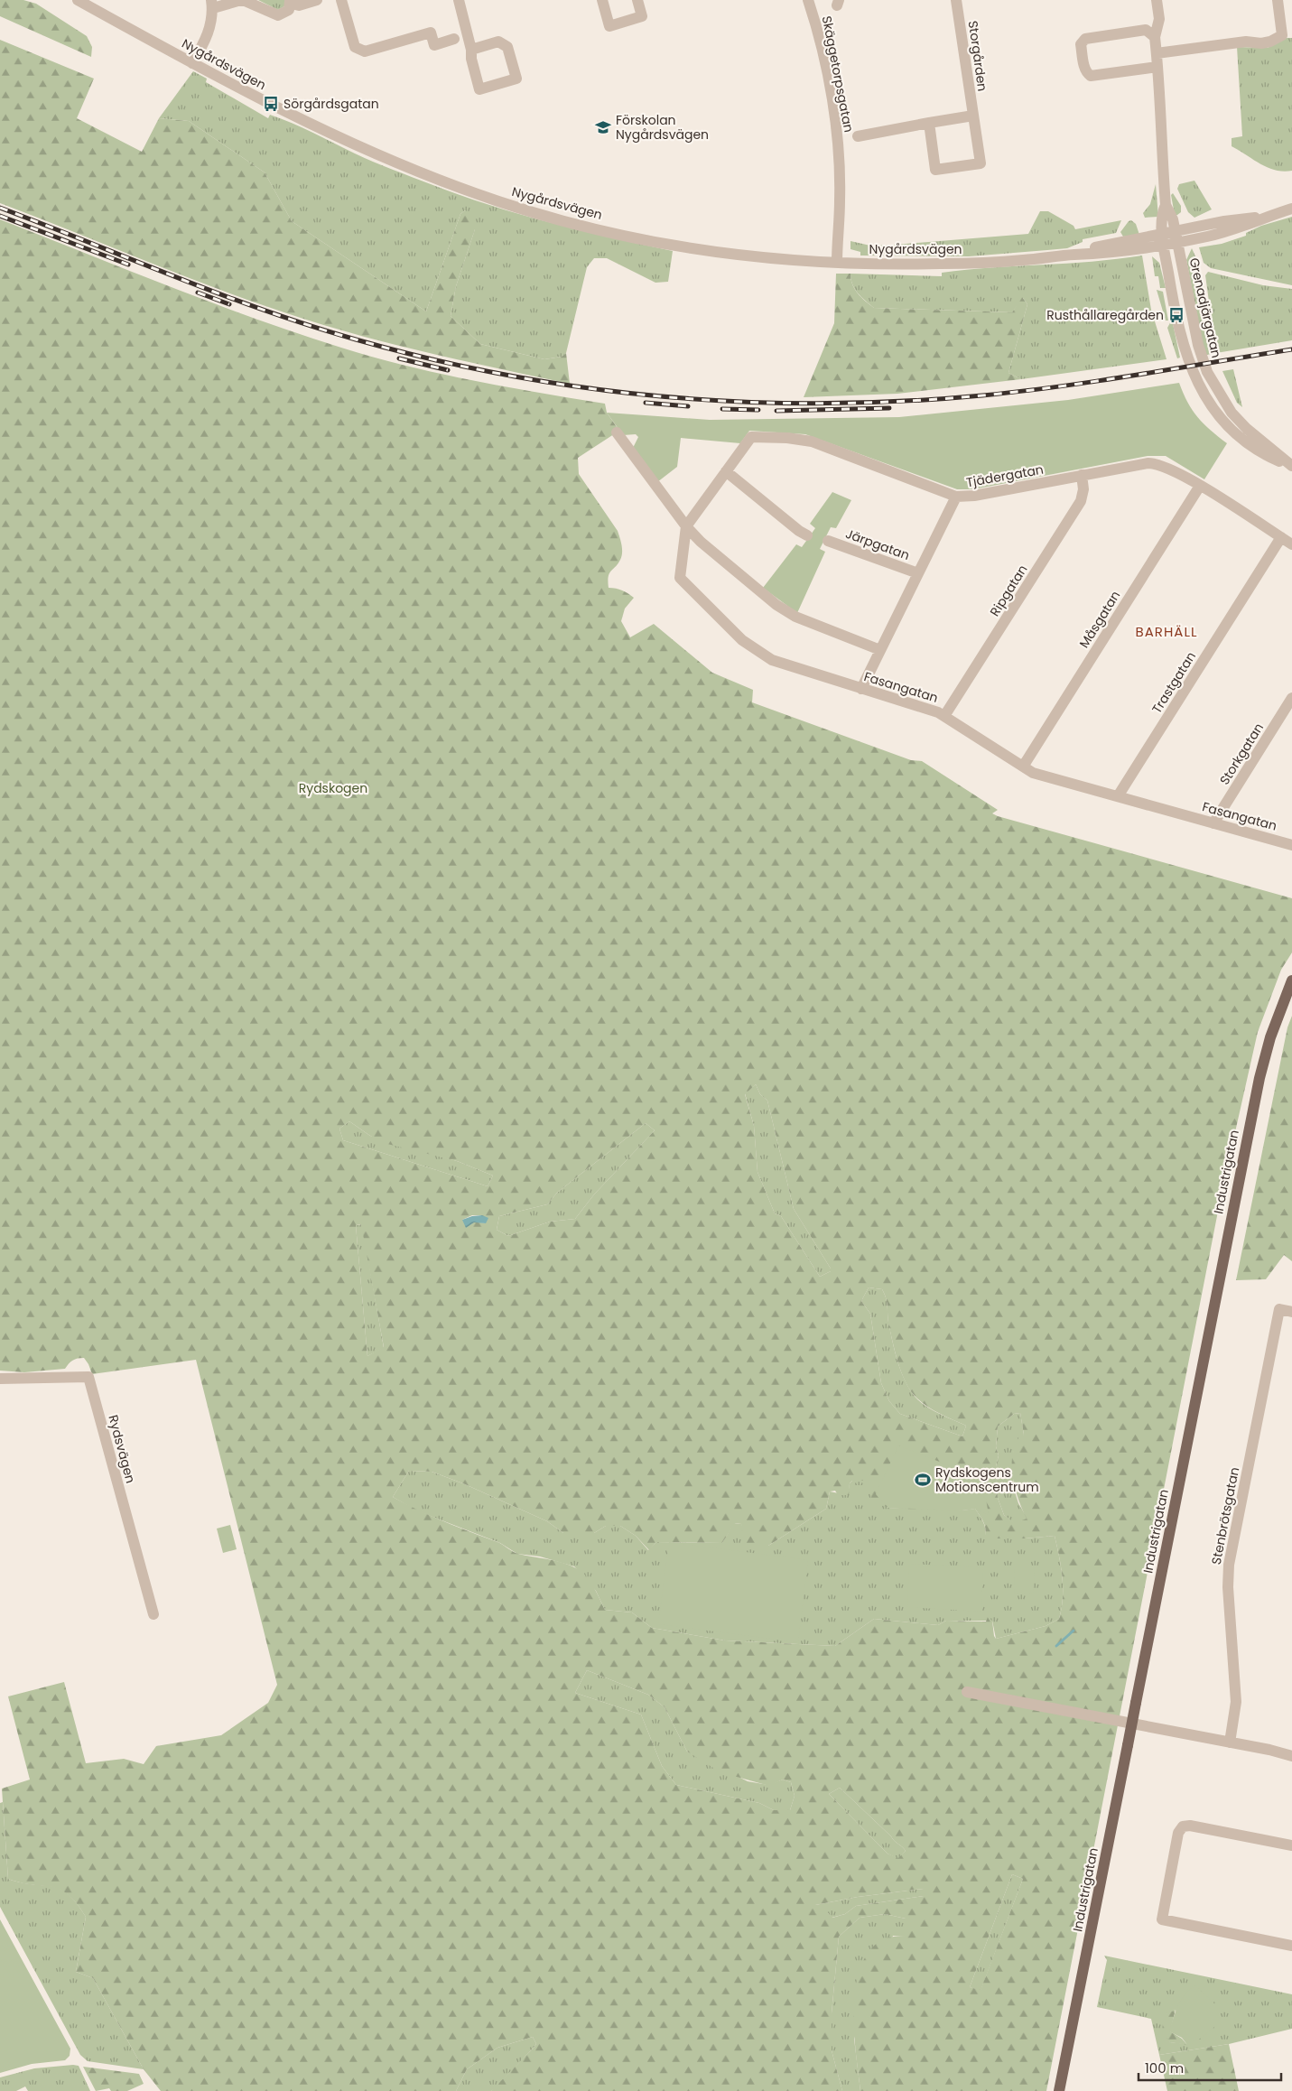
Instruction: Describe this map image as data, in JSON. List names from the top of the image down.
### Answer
{
  "streets": {
    "main road": ["Industrigatan"],
    "street": [
      "Storgården",
      "Nygårdsvägen",
      "Skäggetorpsgatan",
      "Grenadjärgatan",
      "Tjädergatan",
      "Järpgatan",
      "Ripgatan",
      "Måsgatan",
      "Trastgatan",
      "Fasangatan",
      "Storkgatan",
      "Rydsvägen",
      "Stenbrötsgatan"
    ]
  },
  "crossings": [
    ["Nygårdsvägen", "Skäggetorpsgatan"],
    ["Nygårdsvägen", "Grenadjärgatan"],
    ["Tjädergatan", "Järpgatan"],
    ["Tjädergatan", "Ripgatan"],
    ["Tjädergatan", "Måsgatan"],
    ["Tjädergatan", "Trastgatan"],
    ["Tjädergatan", "Fasangatan"],
    ["Järpgatan", "Fasangatan"],
    ["Ripgatan", "Fasangatan"],
    ["Måsgatan", "Fasangatan"],
    ["Trastgatan", "Fasangatan"],
    ["Fasangatan", "Storkgatan"]
  ],
  "districts": ["BARHÄLL"],
  "parks": ["Rydskogen"],
  "places": {
    "bus stop": ["Sörgårdsgatan", "Rusthållaregården"],
    "school or university": ["Förskolan Nygårdsvägen"],
    "sports": ["Rydskogens Motionscentrum"]
  },
  "scale_bar": "100 m"
}
